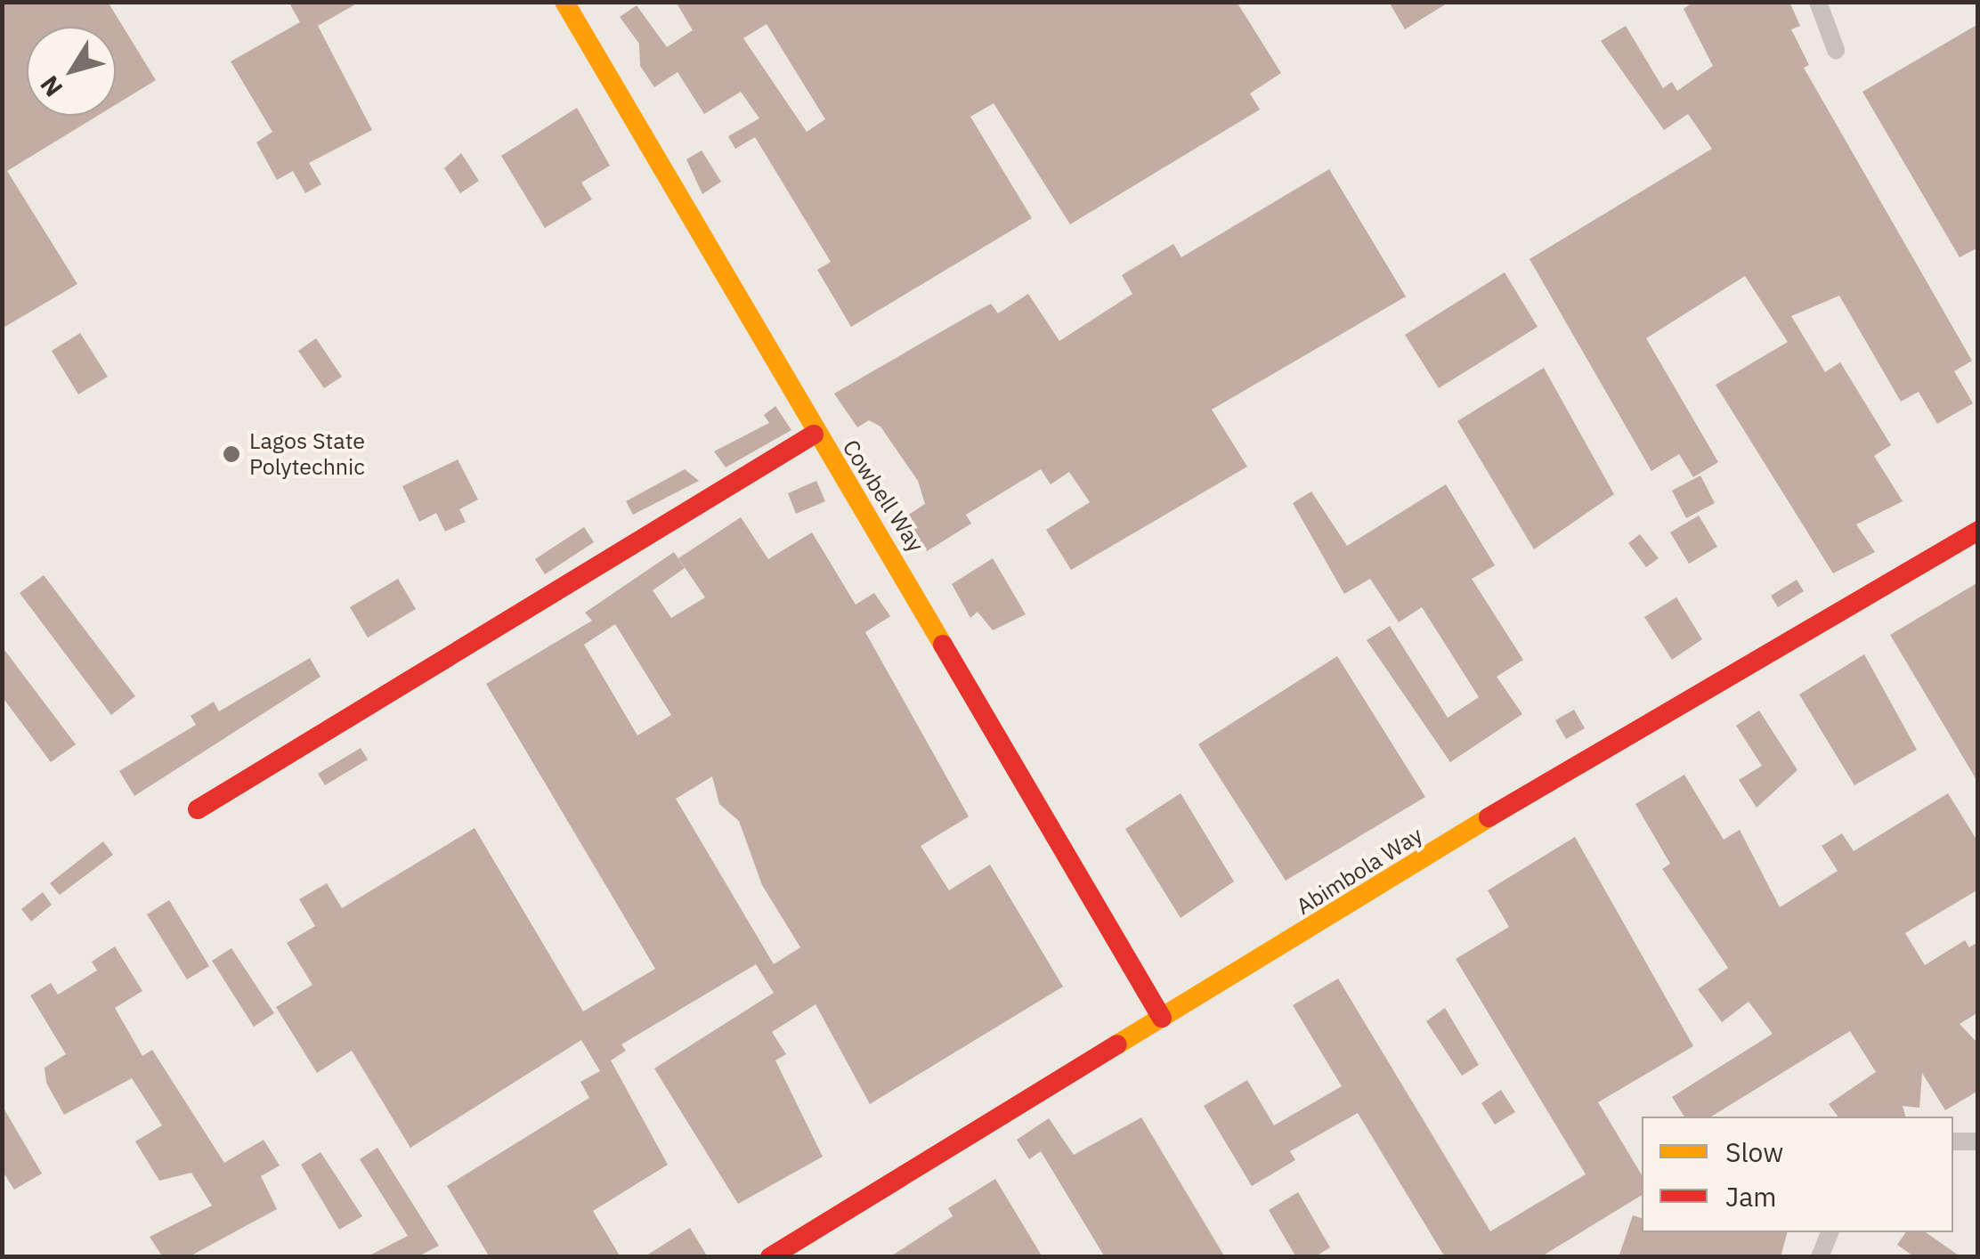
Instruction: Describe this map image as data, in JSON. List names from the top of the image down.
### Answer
{
  "streets": {
    "street": ["Cowbell Way", "Abimbola Way"]
  },
  "crossings": [
    ["Cowbell Way", "Abimbola Way"]
  ],
  "places": ["Lagos State Polytechnic"],
  "legend": ["Slow", "Jam"],
  "north": "bottom left"
}
